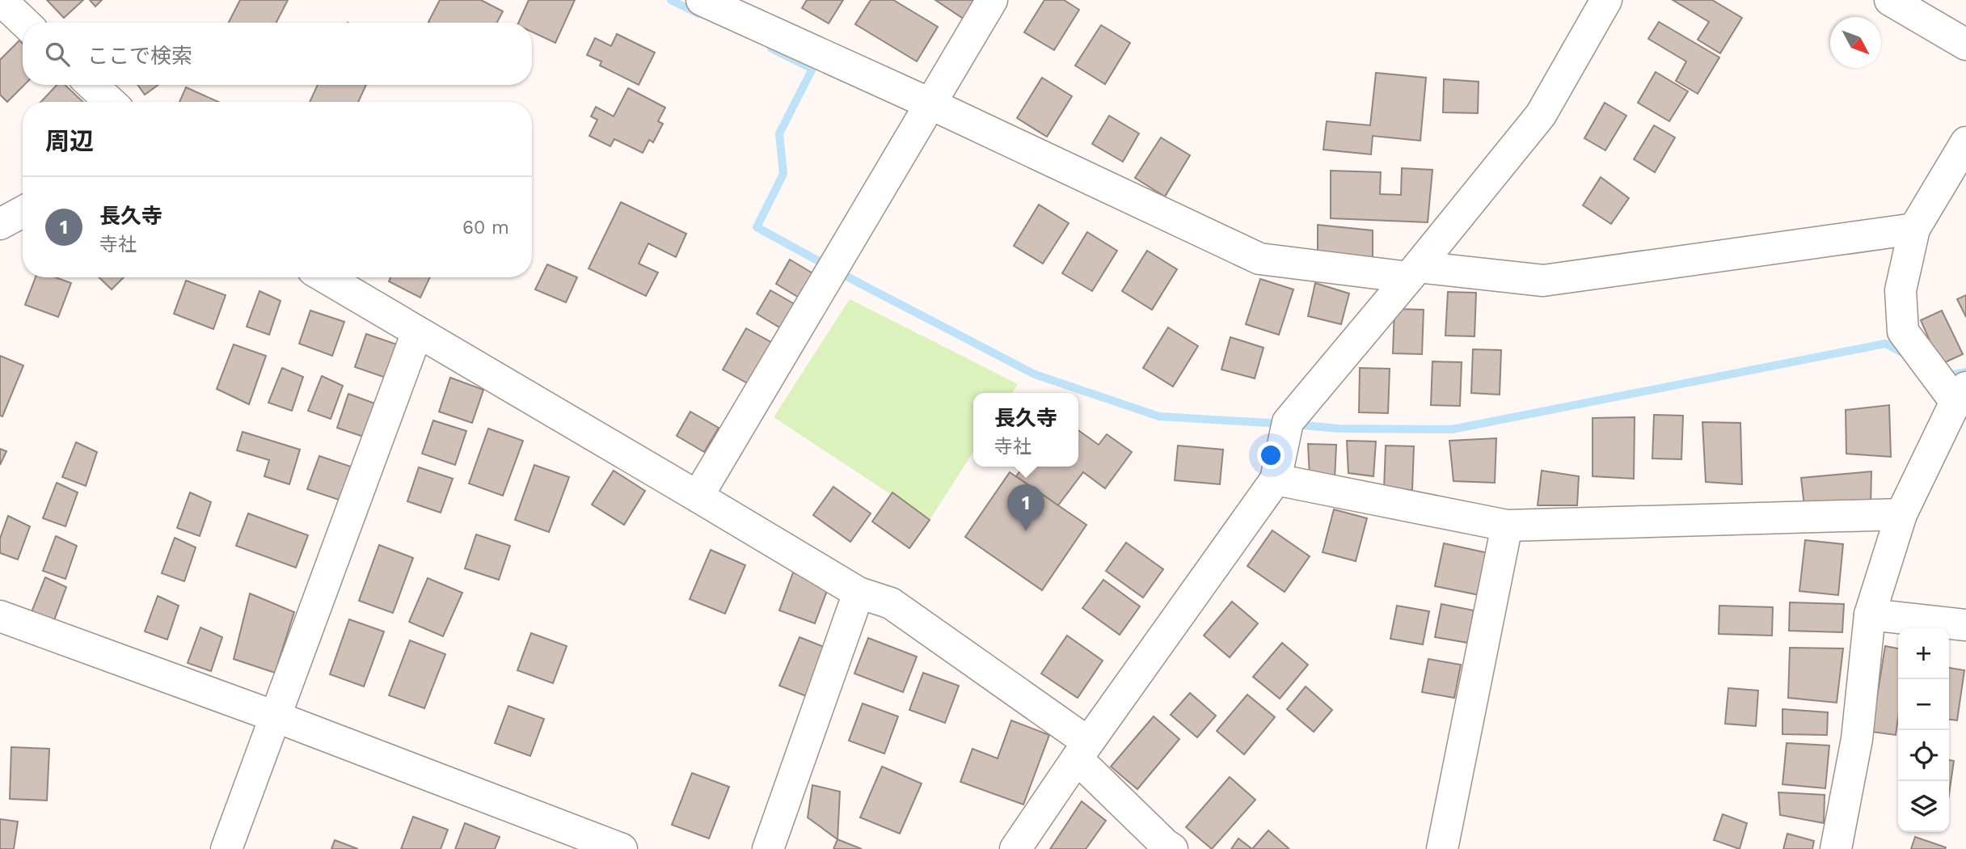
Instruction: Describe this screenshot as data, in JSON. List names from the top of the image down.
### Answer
{
  "north": "bottom right",
  "page": {
    "search": "ここで検索",
    "heading": "周辺",
    "list": [
      {
        "mark": "1",
        "name": "長久寺",
        "note": "寺社",
        "value": "60 m"
      }
    ],
    "popup": ["長久寺", "寺社"],
    "pins": "1",
    "map_buttons": ["+", "−"]
  }
}
